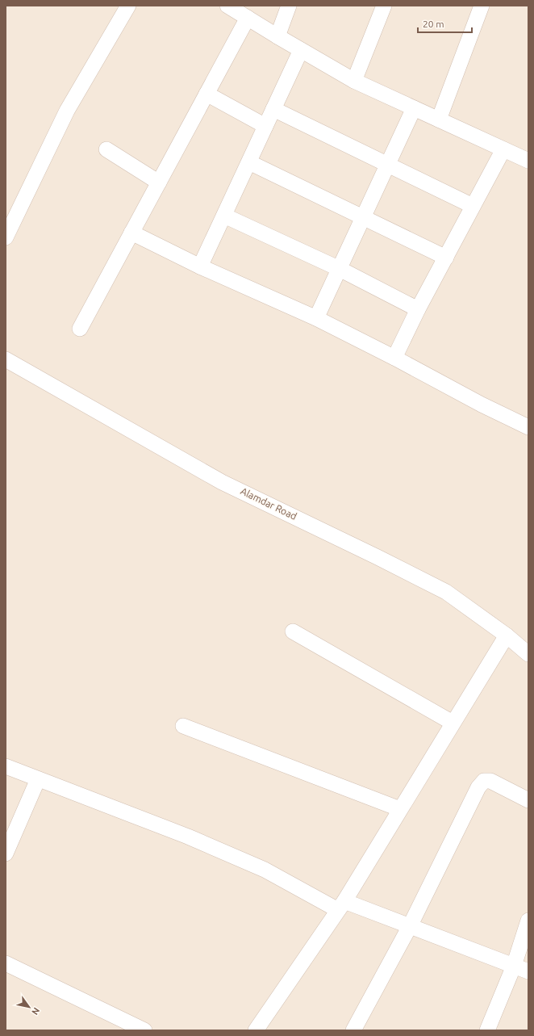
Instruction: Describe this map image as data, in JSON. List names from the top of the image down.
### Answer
{
  "streets": {
    "street": ["Alamdar Road"]
  },
  "scale_bar": "20 m",
  "north": "bottom right"
}
